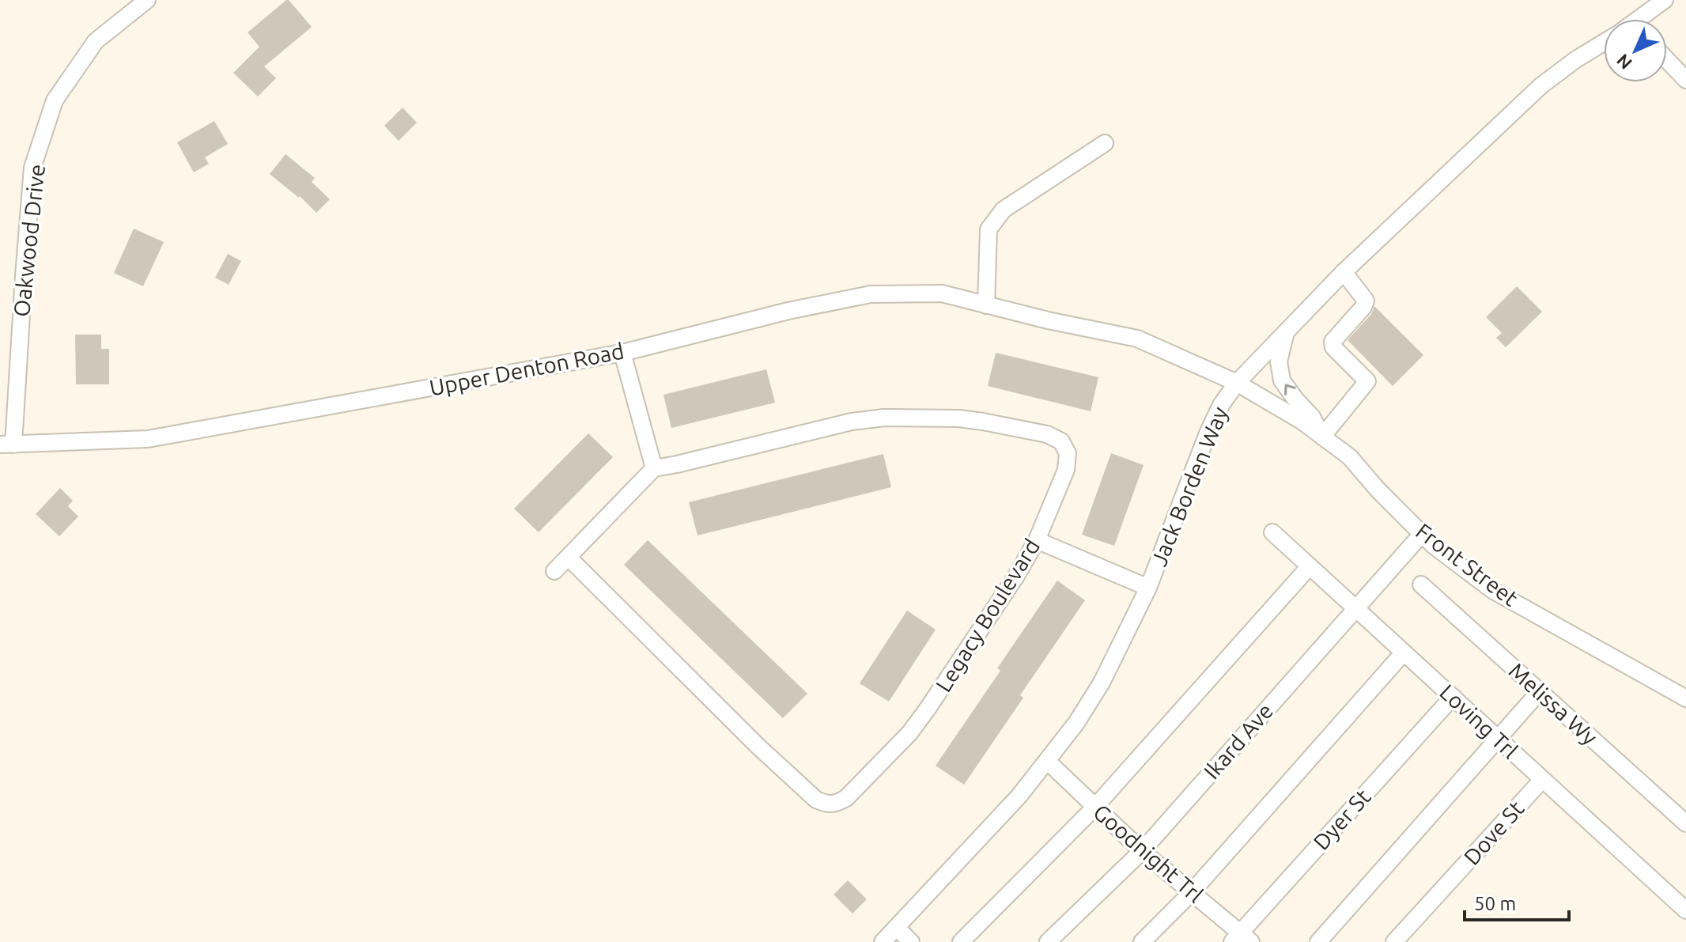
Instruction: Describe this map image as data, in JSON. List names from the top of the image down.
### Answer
{
  "streets": {
    "street": [
      "Oakwood Drive",
      "Upper Denton Road",
      "Jack Borden Way",
      "Front Street",
      "Legacy Boulevard",
      "Melissa Wy",
      "Loving Trl",
      "Ikard Ave",
      "Dyer St",
      "Dove St",
      "Goodnight Trl"
    ]
  },
  "crossings": [
    ["Oakwood Drive", "Upper Denton Road"],
    ["Upper Denton Road", "Jack Borden Way"],
    ["Upper Denton Road", "Front Street"],
    ["Jack Borden Way", "Front Street"],
    ["Jack Borden Way", "Goodnight Trl"],
    ["Front Street", "Ikard Ave"],
    ["Loving Trl", "Ikard Ave"],
    ["Loving Trl", "Dyer St"],
    ["Loving Trl", "Dove St"],
    ["Ikard Ave", "Goodnight Trl"],
    ["Dyer St", "Goodnight Trl"]
  ],
  "scale_bar": "50 m",
  "north": "bottom left"
}
